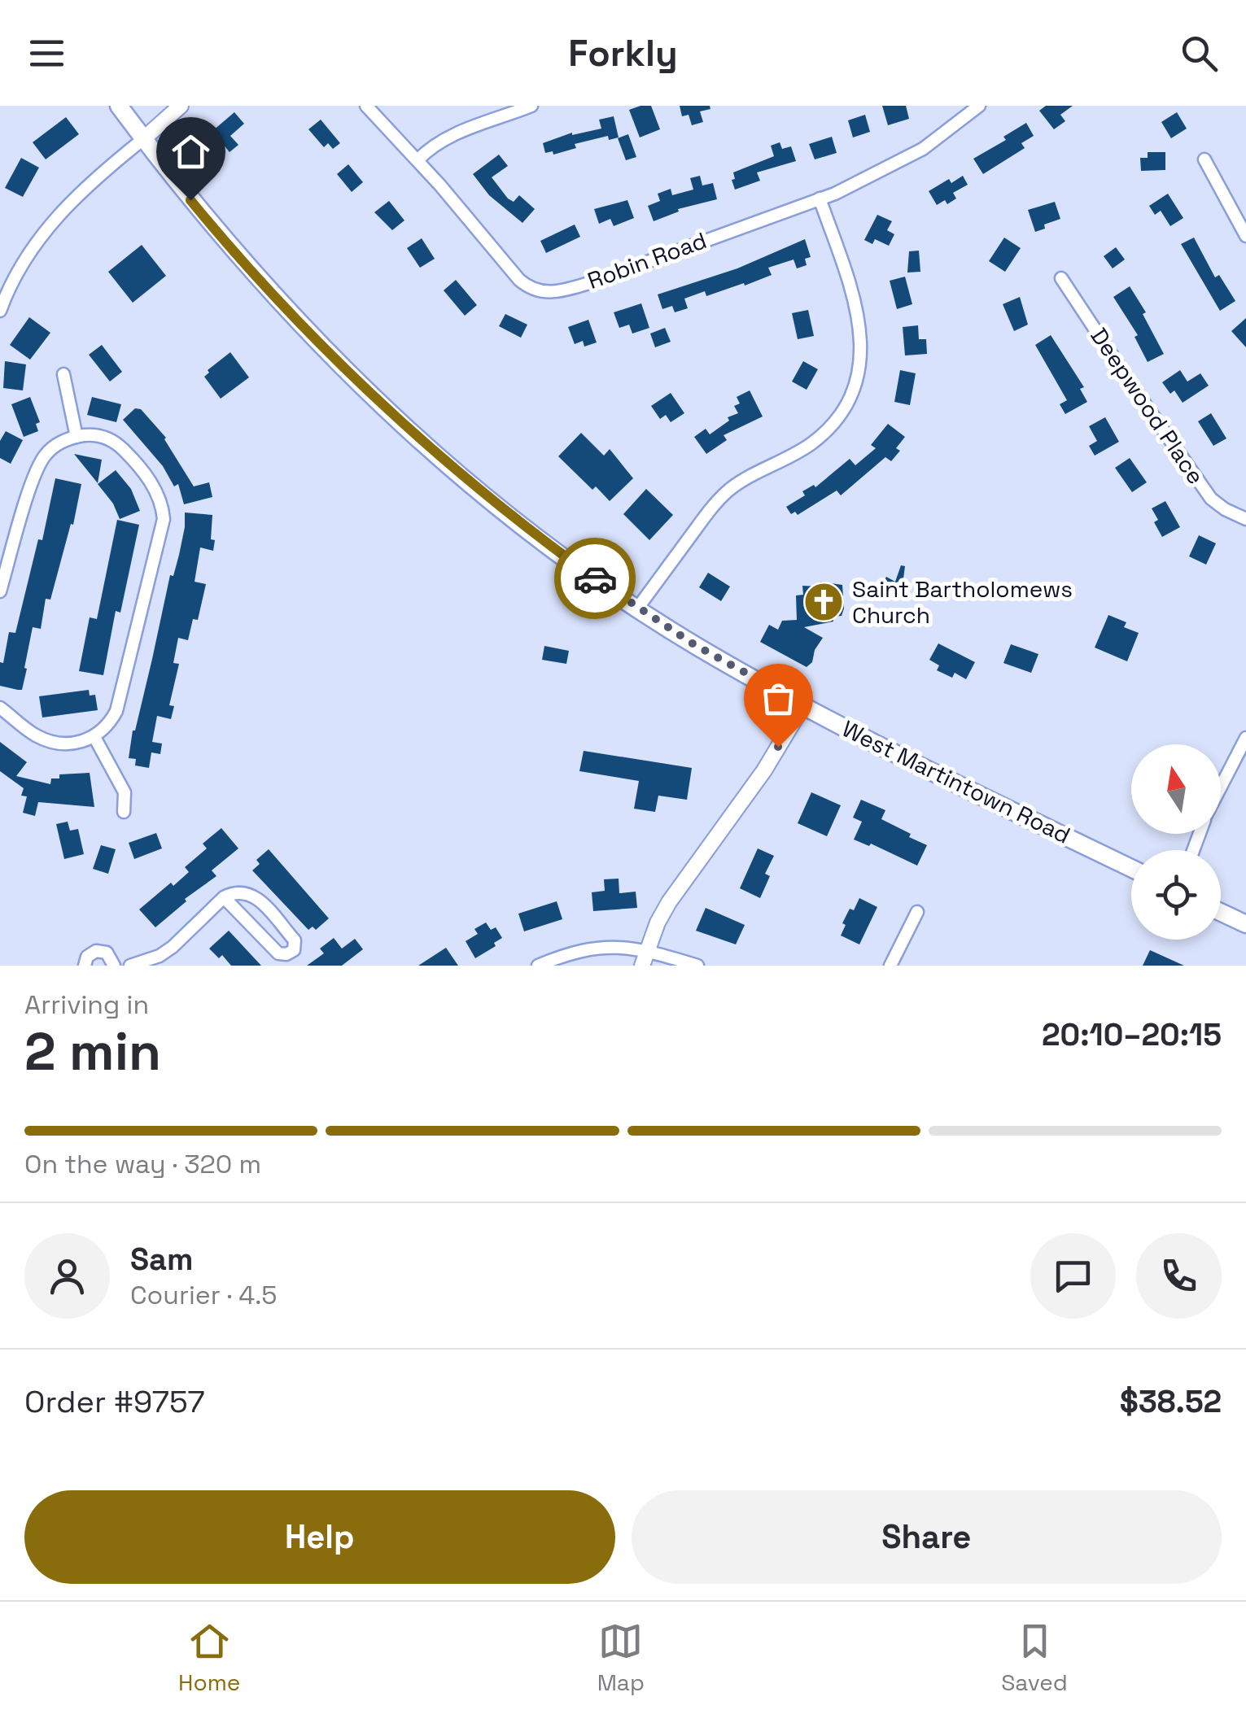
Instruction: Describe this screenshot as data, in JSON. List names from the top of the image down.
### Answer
{
  "streets": {
    "main road": ["West Martintown Road"],
    "street": ["Robin Road", "Deepwood Place"]
  },
  "places": {
    "church": ["Saint Bartholomews Church"]
  },
  "north": "top",
  "page": {
    "header": "Forkly",
    "heading": ["2 min", "Arriving in", "20:10–20:15"],
    "panel": [
      "Sam",
      "Courier · 4.5",
      "Order #9757",
      "$38.52"
    ],
    "bar": "On the way · 320 m",
    "buttons": ["Help", "Share"],
    "tabs": ["Home", "Map", "Saved"]
  }
}
